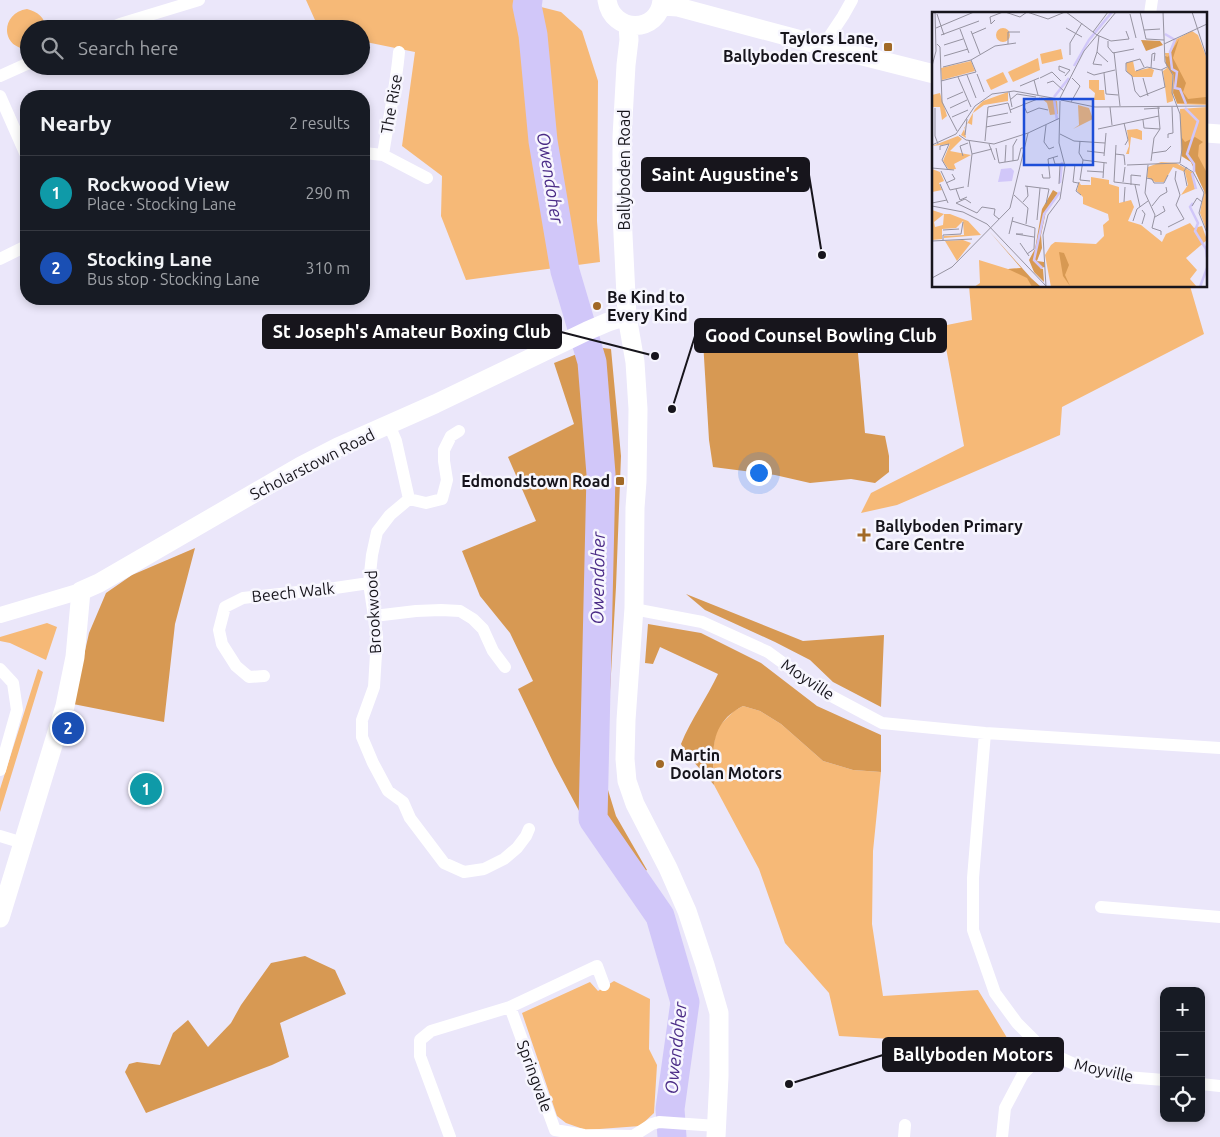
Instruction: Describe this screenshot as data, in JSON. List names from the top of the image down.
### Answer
{
  "streets": {
    "main road": ["Ballyboden Road", "Scholarstown Road"],
    "street": [
      "The Rise",
      "Beech Walk",
      "Brookwood",
      "Moyville",
      "Springvale"
    ]
  },
  "crossings": [
    ["Ballyboden Road", "Scholarstown Road"],
    ["Beech Walk", "Brookwood"]
  ],
  "water": ["Owendoher"],
  "places": {
    "transit": ["Taylors Lane, Ballyboden Crescent", "Edmondstown Road"],
    "other": [
      "Saint Augustine's",
      "Be Kind to Every Kind",
      "St Joseph's Amateur Boxing Club",
      "Good Counsel Bowling Club",
      "Martin Doolan Motors",
      "Ballyboden Motors"
    ],
    "health": ["Ballyboden Primary Care Centre"]
  },
  "page": {
    "search": "Search here",
    "heading": ["Nearby", "2 results"],
    "list": [
      {
        "mark": "1",
        "name": "Rockwood View",
        "note": "Place · Stocking Lane",
        "value": "290 m"
      },
      {
        "mark": "2",
        "name": "Stocking Lane",
        "note": "Bus stop · Stocking Lane",
        "value": "310 m"
      }
    ],
    "pins": ["2", "1"],
    "map_buttons": ["+", "−"]
  }
}
